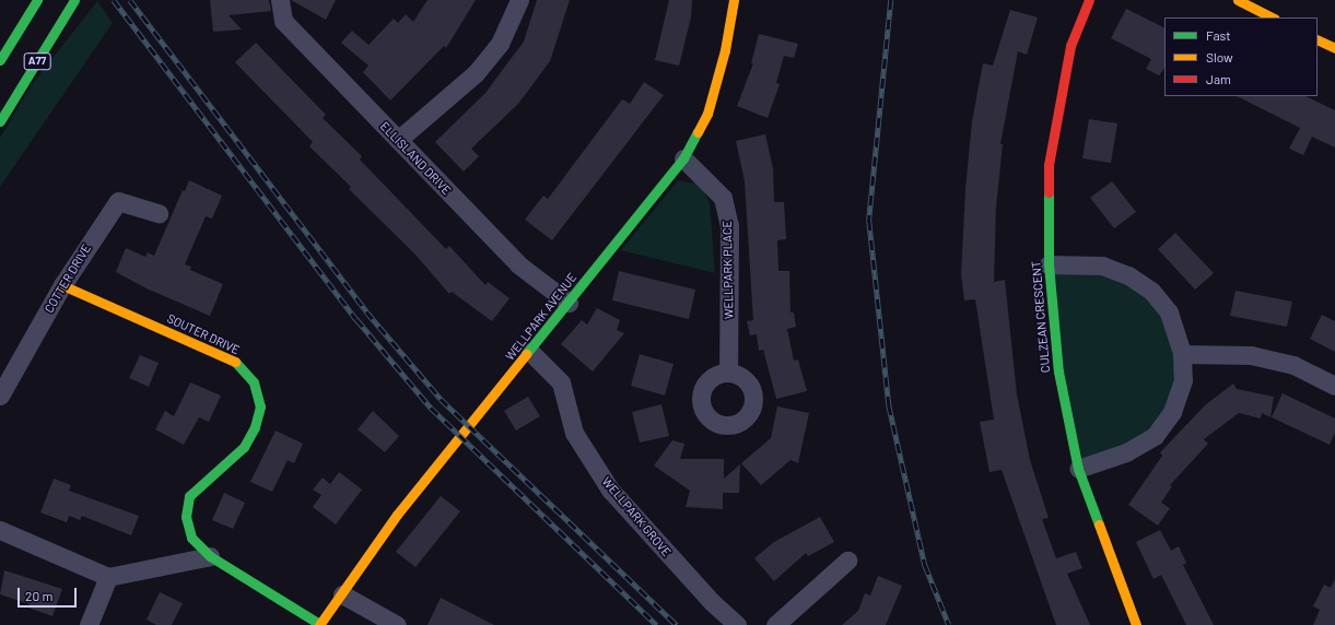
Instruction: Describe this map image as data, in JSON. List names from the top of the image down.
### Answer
{
  "streets": {
    "main road": [
      "A77",
      "WELLPARK AVENUE",
      "CULZEAN CRESCENT",
      "SOUTER DRIVE"
    ],
    "street": [
      "ELLISLAND DRIVE",
      "WELLPARK PLACE",
      "COTTER DRIVE",
      "WELLPARK GROVE"
    ]
  },
  "crossings": [
    ["ELLISLAND DRIVE", "WELLPARK AVENUE"],
    ["WELLPARK PLACE", "WELLPARK AVENUE"],
    ["COTTER DRIVE", "SOUTER DRIVE"],
    ["WELLPARK AVENUE", "SOUTER DRIVE"],
    ["WELLPARK AVENUE", "WELLPARK GROVE"]
  ],
  "legend": ["Fast", "Slow", "Jam"],
  "scale_bar": "20 m"
}
